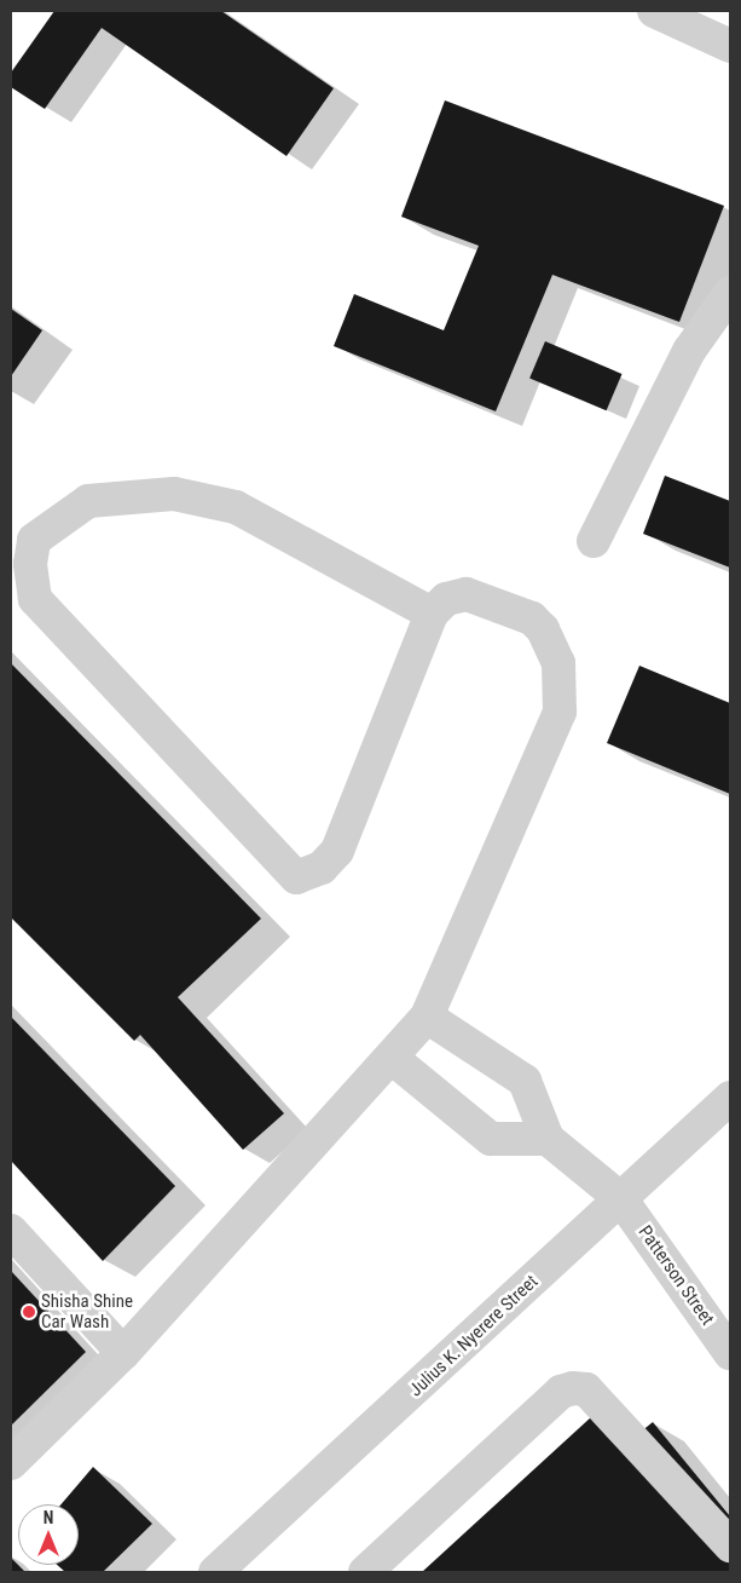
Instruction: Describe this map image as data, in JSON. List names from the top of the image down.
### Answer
{
  "streets": {
    "street": ["Patterson Street", "Julius K. Nyerere Street"]
  },
  "crossings": [
    ["Patterson Street", "Julius K. Nyerere Street"]
  ],
  "places": ["Shisha Shine Car Wash"],
  "north": "top"
}
